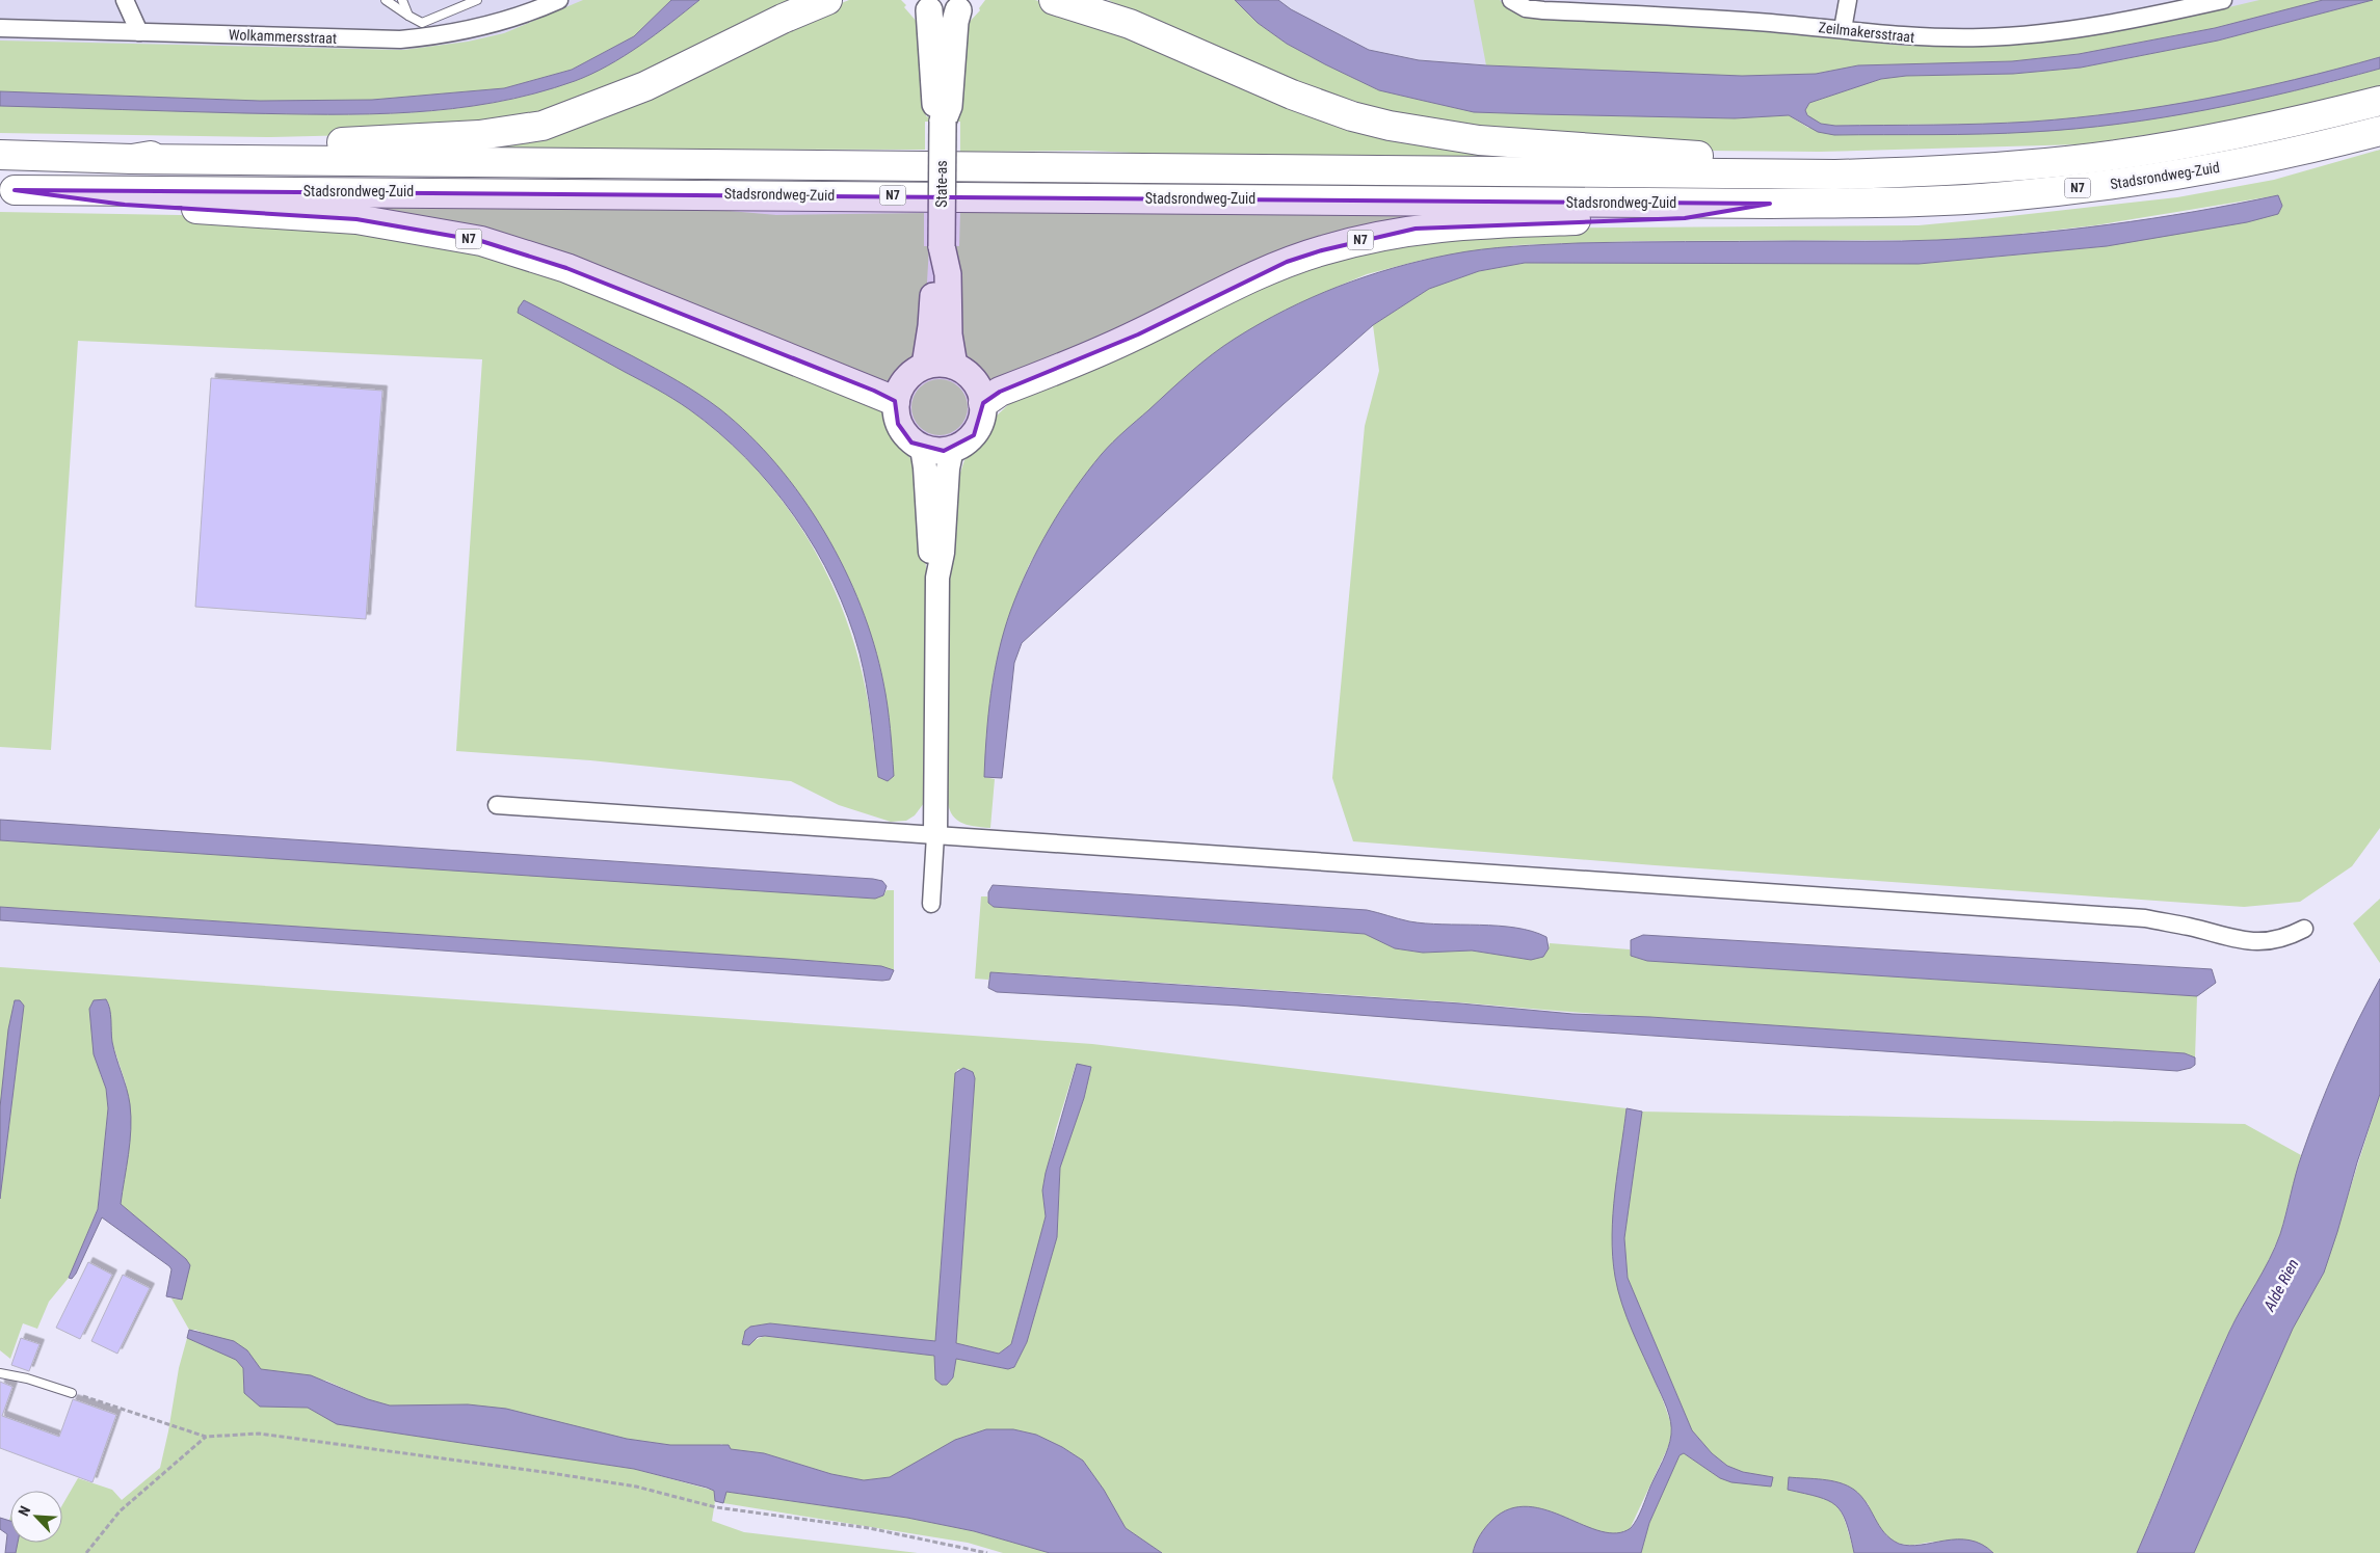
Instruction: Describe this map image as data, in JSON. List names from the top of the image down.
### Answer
{
  "streets": {
    "highway": ["Stadsrondweg-Zuid", "N7"],
    "main road": ["State-as"],
    "street": ["Zeilmakersstraat", "Wolkammersstraat"]
  },
  "crossings": [
    ["Stadsrondweg-Zuid", "N7"],
    ["State-as", "N7"]
  ],
  "water": ["Alde Rien"],
  "north": "top left"
}
